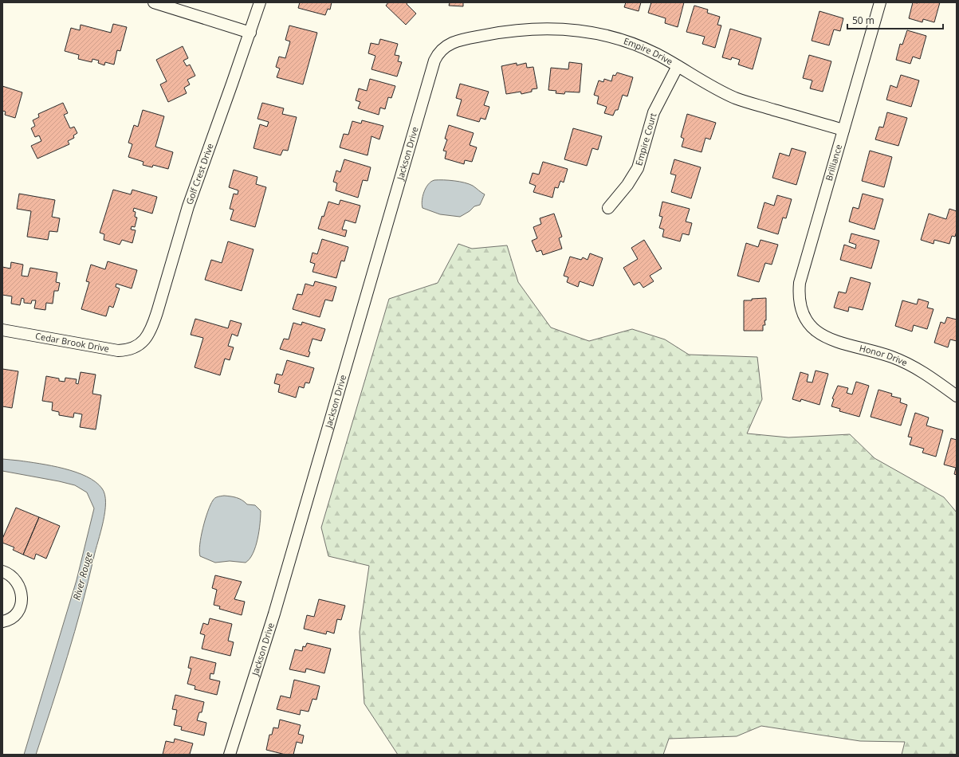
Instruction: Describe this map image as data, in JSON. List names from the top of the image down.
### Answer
{
  "streets": {
    "street": [
      "Empire Drive",
      "Empire Court",
      "Jackson Drive",
      "Brilliance",
      "Golf Crest Drive",
      "Cedar Brook Drive",
      "Honor Drive"
    ]
  },
  "crossings": [
    ["Empire Drive", "Empire Court"],
    ["Empire Drive", "Jackson Drive"],
    ["Empire Drive", "Brilliance"],
    ["Brilliance", "Honor Drive"],
    ["Golf Crest Drive", "Cedar Brook Drive"]
  ],
  "water": ["River Rouge"],
  "scale_bar": "50 m"
}
